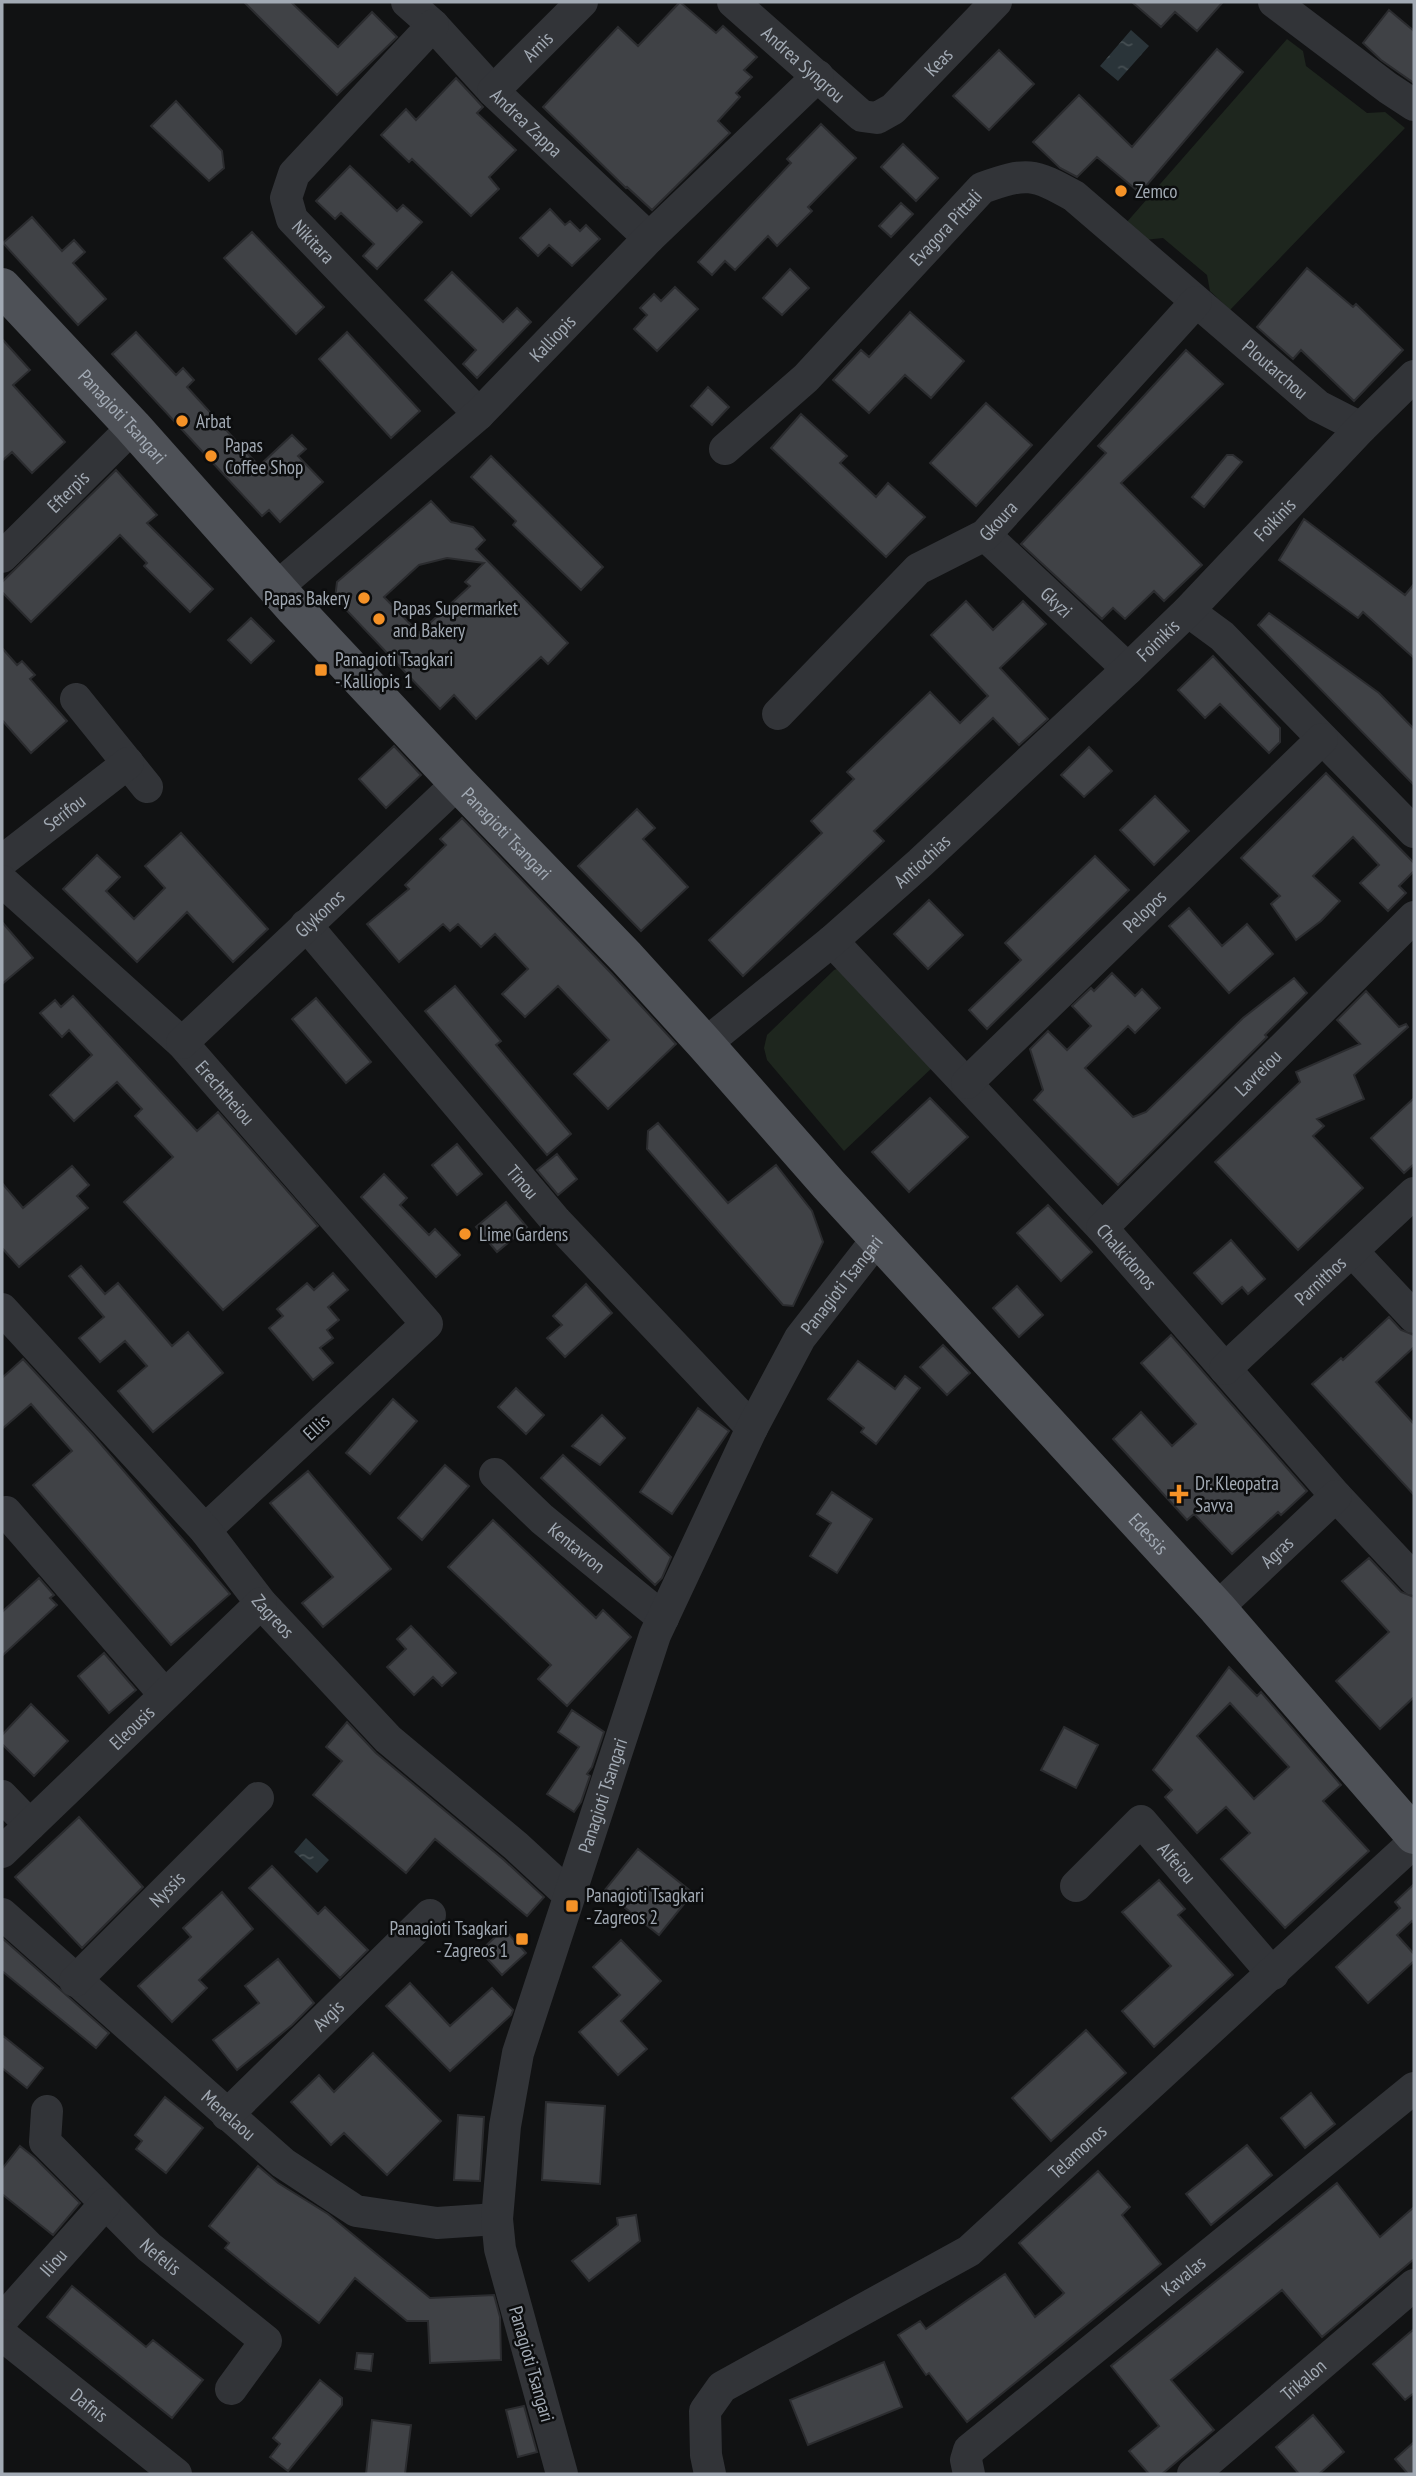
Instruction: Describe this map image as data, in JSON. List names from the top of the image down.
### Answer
{
  "streets": {
    "main road": ["Panagioti Tsangari", "Edessis"],
    "street": [
      "Arnis",
      "Keas",
      "Andrea Syngrou",
      "Andrea Zappa",
      "Evagora Pittali",
      "Nikitara",
      "Kalliopis",
      "Ploutarchou",
      "Efterpis",
      "Gkoura",
      "Foikinis",
      "Gkyzi",
      "Foinikis",
      "Serifou",
      "Antiochias",
      "Pelopos",
      "Glykonos",
      "Lavreiou",
      "Erechtheiou",
      "Tinou",
      "Chalkidonos",
      "Parnithos",
      "Ellis",
      "Kentavron",
      "Agras",
      "Zagreos",
      "Eleousis",
      "Alfeiou",
      "Nyssis",
      "Avgis",
      "Menelaou",
      "Telamonos",
      "Nefelis",
      "Iliou",
      "Kavalas",
      "Trikalon",
      "Dafnis"
    ]
  },
  "crossings": [
    ["Arnis", "Andrea Zappa"],
    ["Keas", "Andrea Syngrou"],
    ["Andrea Syngrou", "Kalliopis"],
    ["Andrea Zappa", "Nikitara"],
    ["Andrea Zappa", "Kalliopis"],
    ["Evagora Pittali", "Ploutarchou"],
    ["Evagora Pittali", "Gkoura"],
    ["Nikitara", "Kalliopis"],
    ["Kalliopis", "Panagioti Tsangari"],
    ["Ploutarchou", "Gkoura"],
    ["Ploutarchou", "Foikinis"],
    ["Panagioti Tsangari", "Efterpis"],
    ["Panagioti Tsangari", "Antiochias"],
    ["Panagioti Tsangari", "Glykonos"],
    ["Panagioti Tsangari", "Tinou"],
    ["Panagioti Tsangari", "Edessis"],
    ["Panagioti Tsangari", "Kentavron"],
    ["Panagioti Tsangari", "Zagreos"],
    ["Panagioti Tsangari", "Menelaou"],
    ["Gkoura", "Gkyzi"],
    ["Foikinis", "Foinikis"],
    ["Gkyzi", "Foinikis"],
    ["Gkyzi", "Antiochias"],
    ["Foinikis", "Antiochias"],
    ["Antiochias", "Chalkidonos"],
    ["Pelopos", "Chalkidonos"],
    ["Glykonos", "Erechtheiou"],
    ["Glykonos", "Tinou"],
    ["Lavreiou", "Chalkidonos"],
    ["Erechtheiou", "Ellis"],
    ["Chalkidonos", "Parnithos"],
    ["Chalkidonos", "Agras"],
    ["Ellis", "Zagreos"],
    ["Edessis", "Agras"],
    ["Zagreos", "Eleousis"],
    ["Alfeiou", "Telamonos"],
    ["Nyssis", "Menelaou"],
    ["Avgis", "Menelaou"],
    ["Nefelis", "Iliou"]
  ],
  "places": {
    "other": [
      "Zemco",
      "Arbat",
      "Papas Coffee Shop",
      "Papas Bakery",
      "Papas Supermarket and Bakery",
      "Lime Gardens"
    ],
    "transit": ["Panagioti Tsagkari - Kalliopis 1", "Panagioti Tsagkari - Zagreos 2", "Panagioti Tsagkari - Zagreos 1"],
    "health": ["Dr. Kleopatra Savva"]
  }
}
